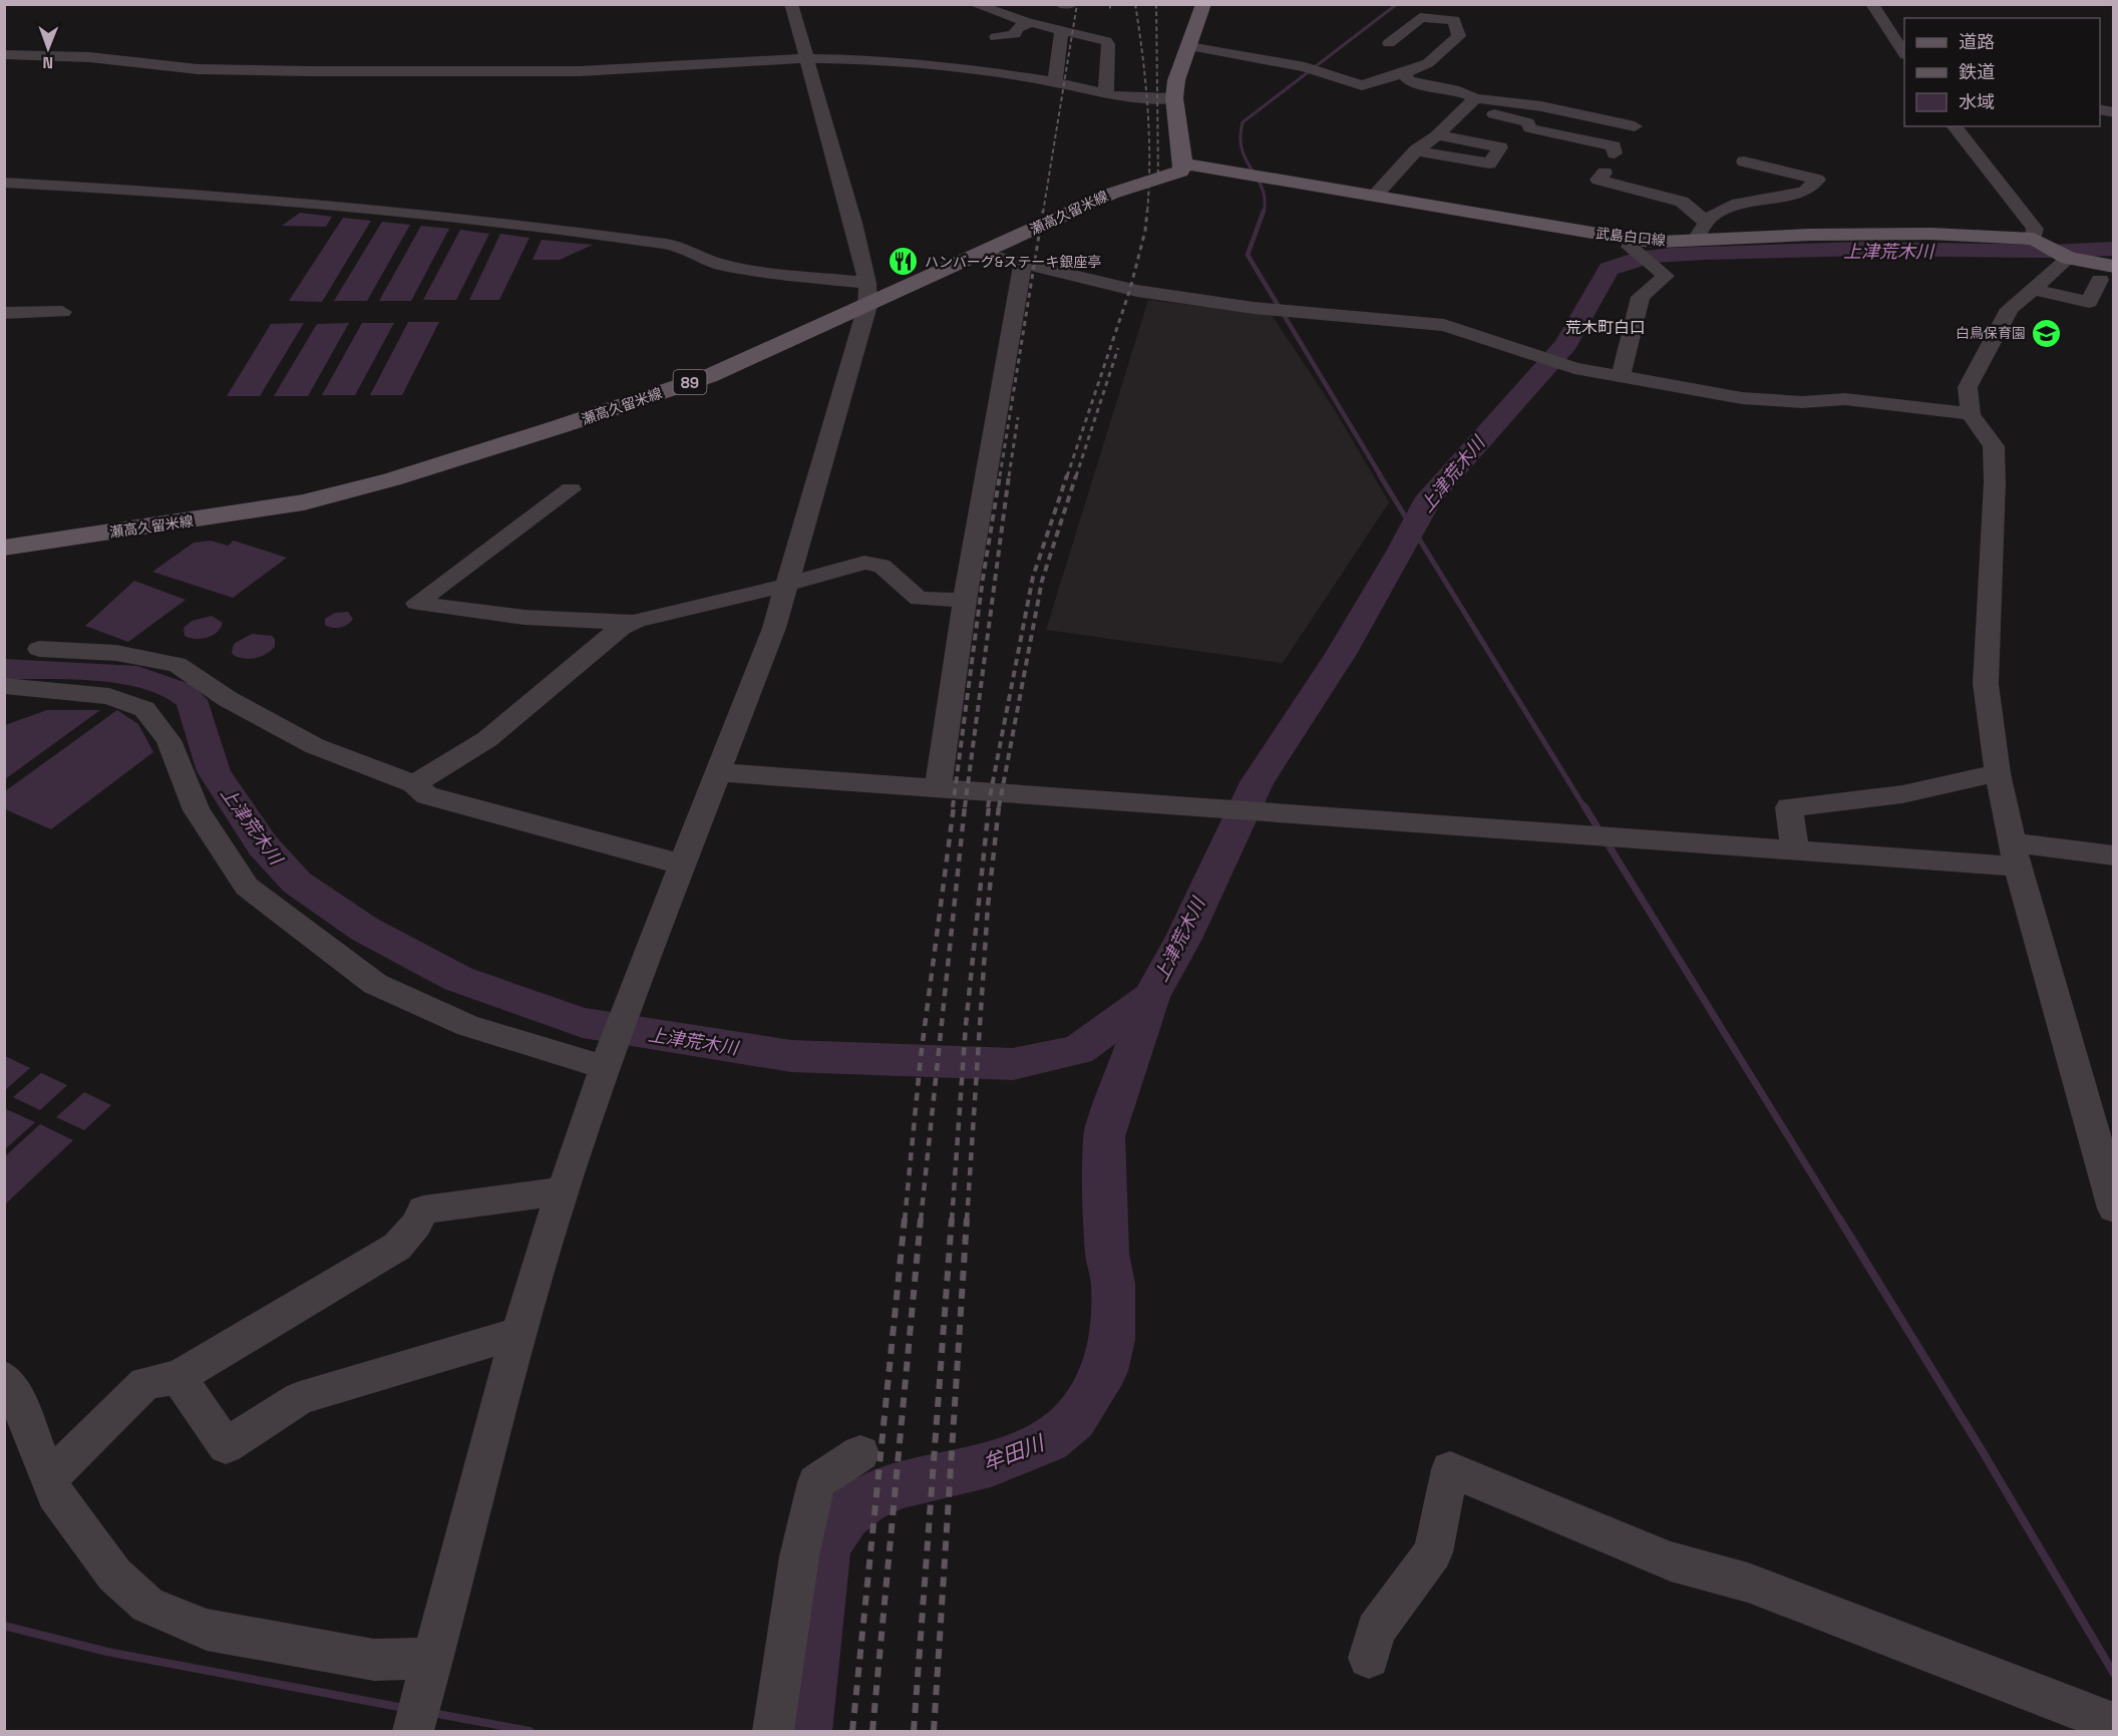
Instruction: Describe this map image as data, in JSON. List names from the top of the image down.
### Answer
{
  "streets": {
    "main road": ["瀬高久留米線", "武島白口線", "89"]
  },
  "crossings": [
    ["瀬高久留米線", "武島白口線"]
  ],
  "districts": ["荒木町白口"],
  "water": ["上津荒木川", "牟田川"],
  "places": {
    "restaurant": ["ハンバーグ&ステーキ銀座亭"],
    "school or university": ["白鳥保育園"]
  },
  "legend": ["道路", "鉄道", "水域"],
  "north": "bottom"
}
